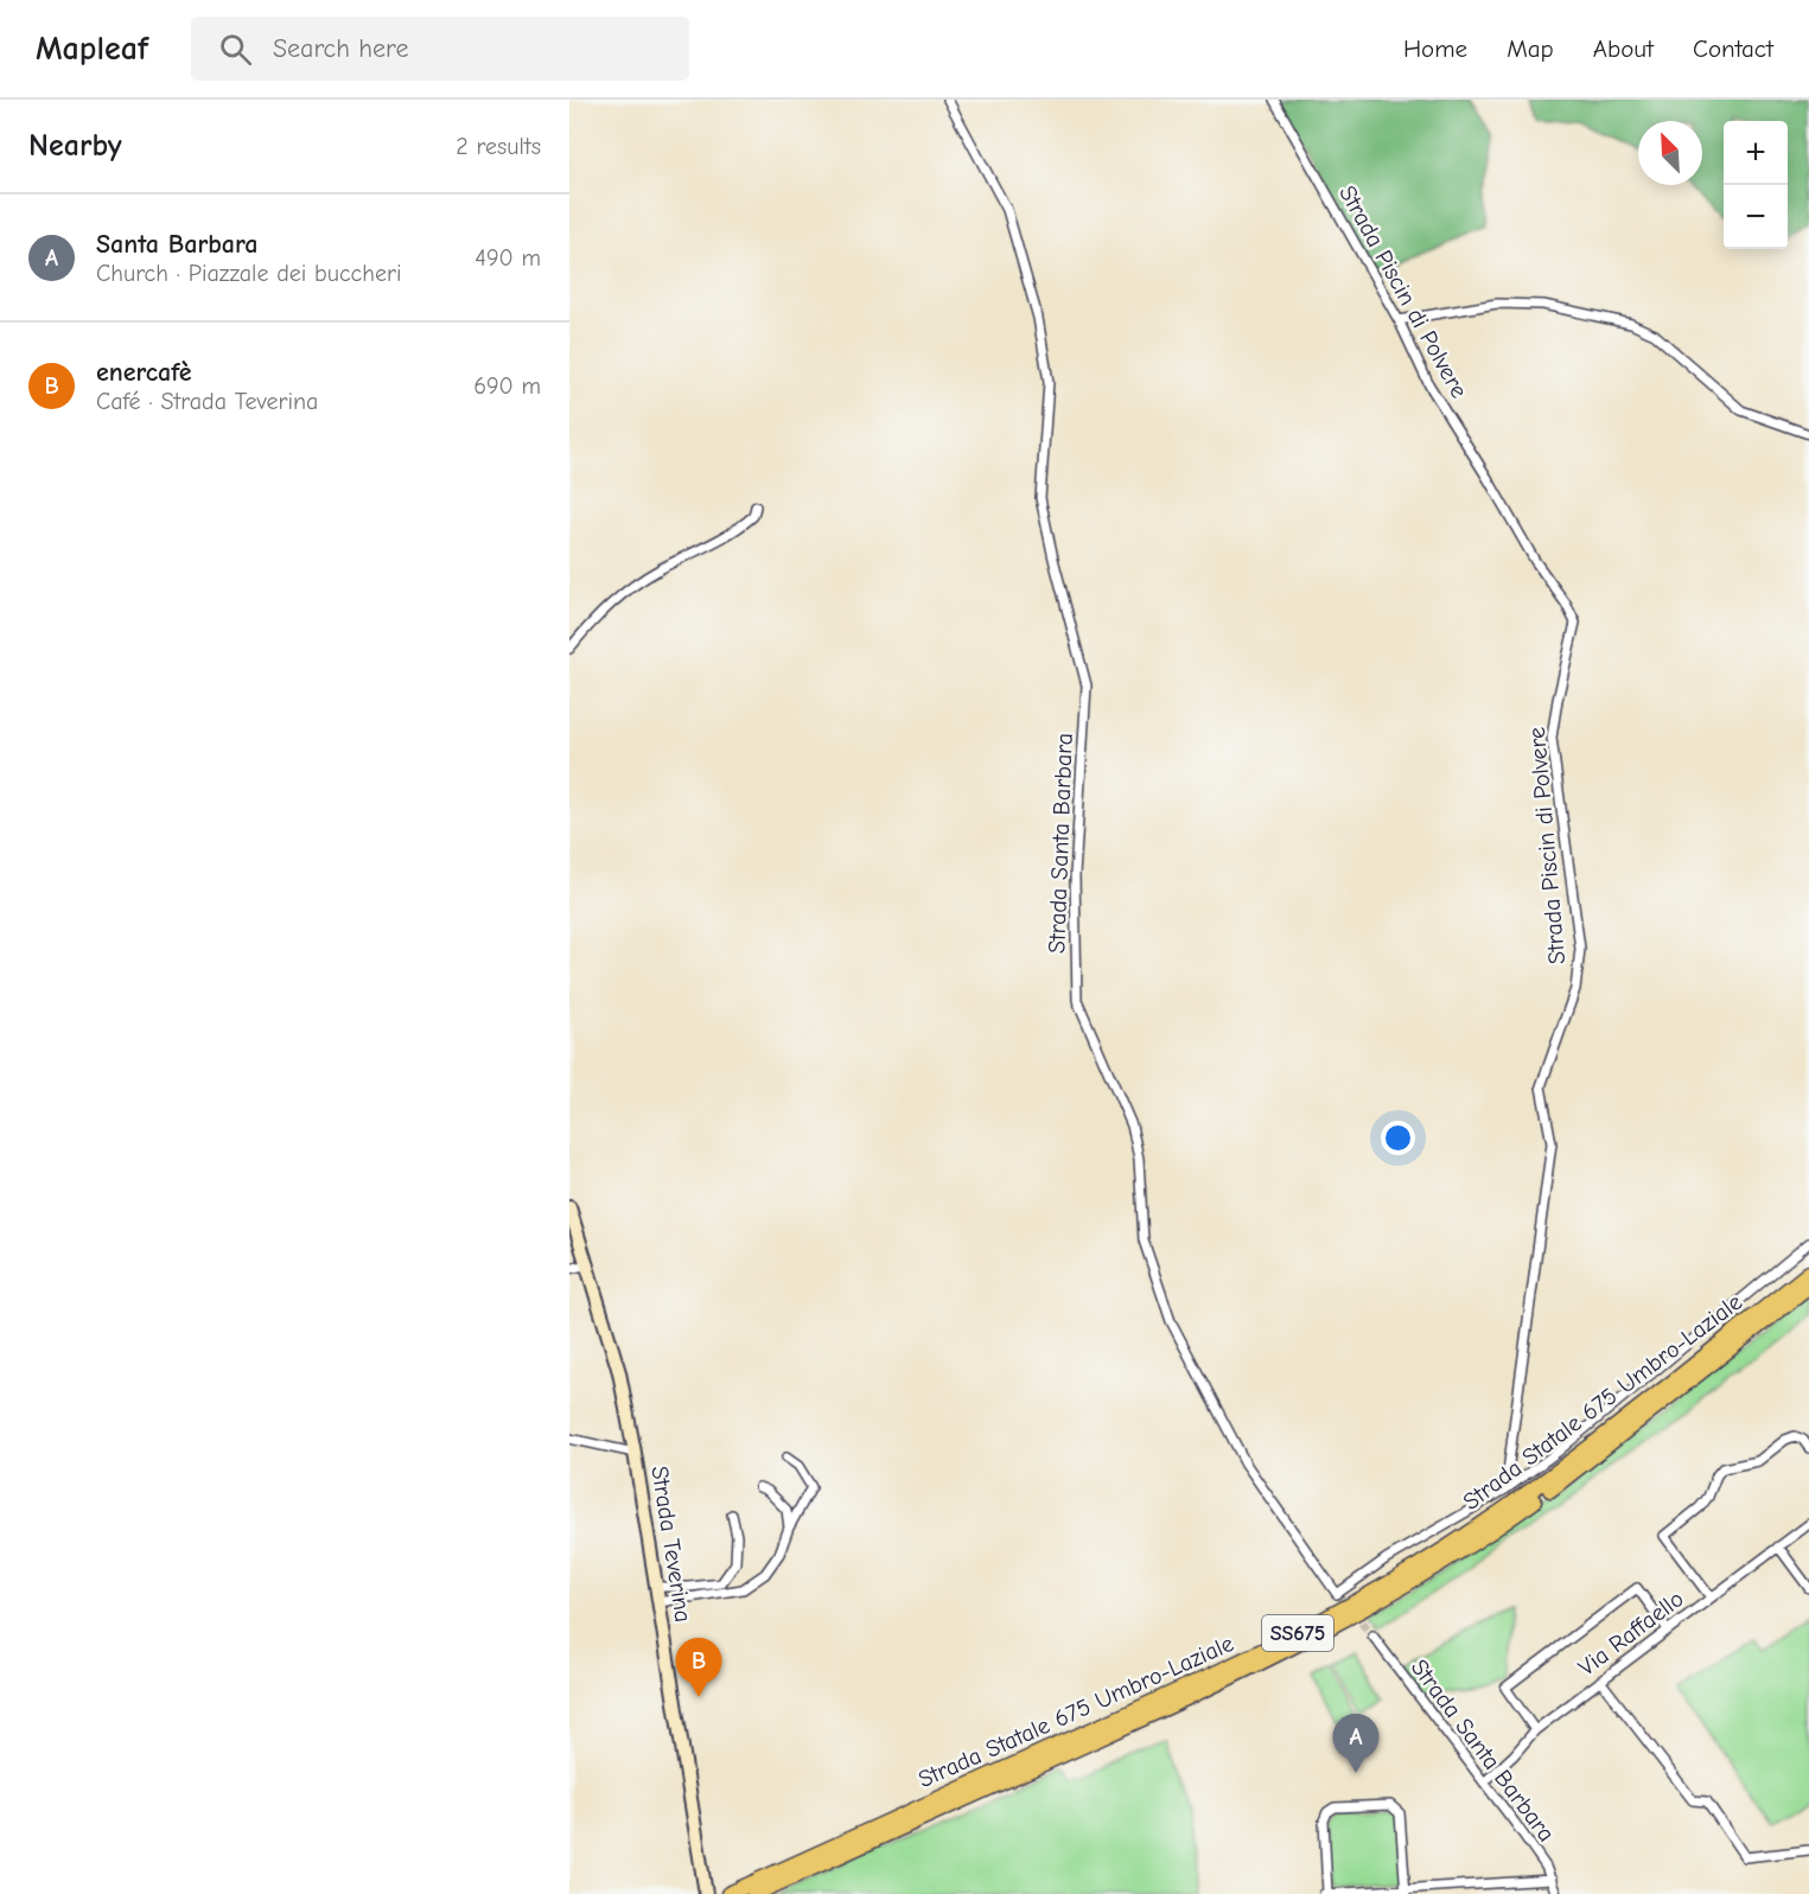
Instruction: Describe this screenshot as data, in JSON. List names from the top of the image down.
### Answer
{
  "streets": {
    "highway": ["Strada Statale 675 Umbro-Laziale", "SS675"],
    "main road": ["Strada Teverina"],
    "street": ["Strada Piscin di Polvere", "Strada Santa Barbara", "Via Raffaello"]
  },
  "crossings": [
    ["Strada Piscin di Polvere", "Strada Santa Barbara"],
    ["Strada Santa Barbara", "Via Raffaello"]
  ],
  "north": "top left",
  "page": {
    "header": "Mapleaf",
    "search": "Search here",
    "nav": [
      "Home",
      "Map",
      "About",
      "Contact"
    ],
    "heading": ["Nearby", "2 results"],
    "map_buttons": ["+", "−"],
    "list": [
      {
        "mark": "A",
        "name": "Santa Barbara",
        "note": "Church · Piazzale dei buccheri",
        "value": "490 m"
      },
      {
        "mark": "B",
        "name": "enercafè",
        "note": "Café · Strada Teverina",
        "value": "690 m"
      }
    ],
    "pins": ["B", "A"]
  }
}
